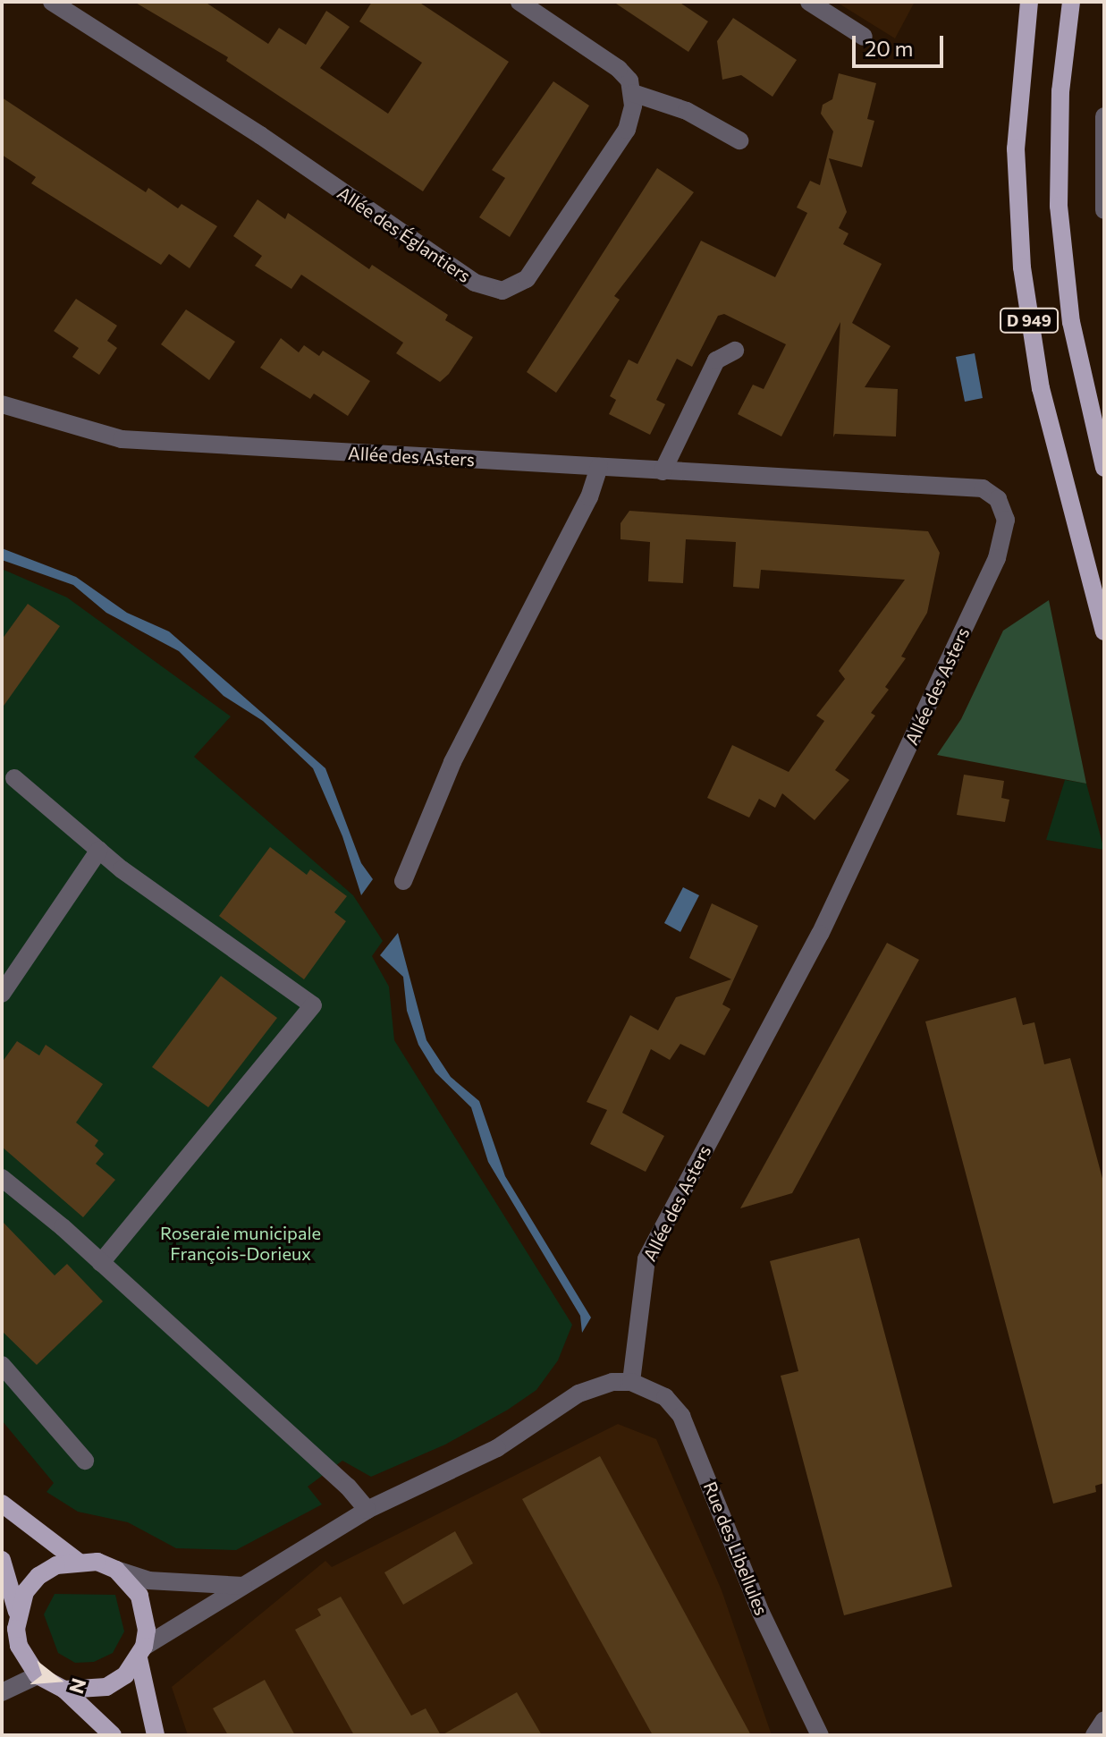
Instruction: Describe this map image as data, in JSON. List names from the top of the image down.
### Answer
{
  "streets": {
    "main road": ["D 949"],
    "street": ["Allée des Églantiers", "Allée des Asters", "Rue des Libellules"]
  },
  "crossings": [
    ["Allée des Asters", "Rue des Libellules"]
  ],
  "parks": ["Roseraie municipale François-Dorieux"],
  "scale_bar": "20 m",
  "north": "right"
}
